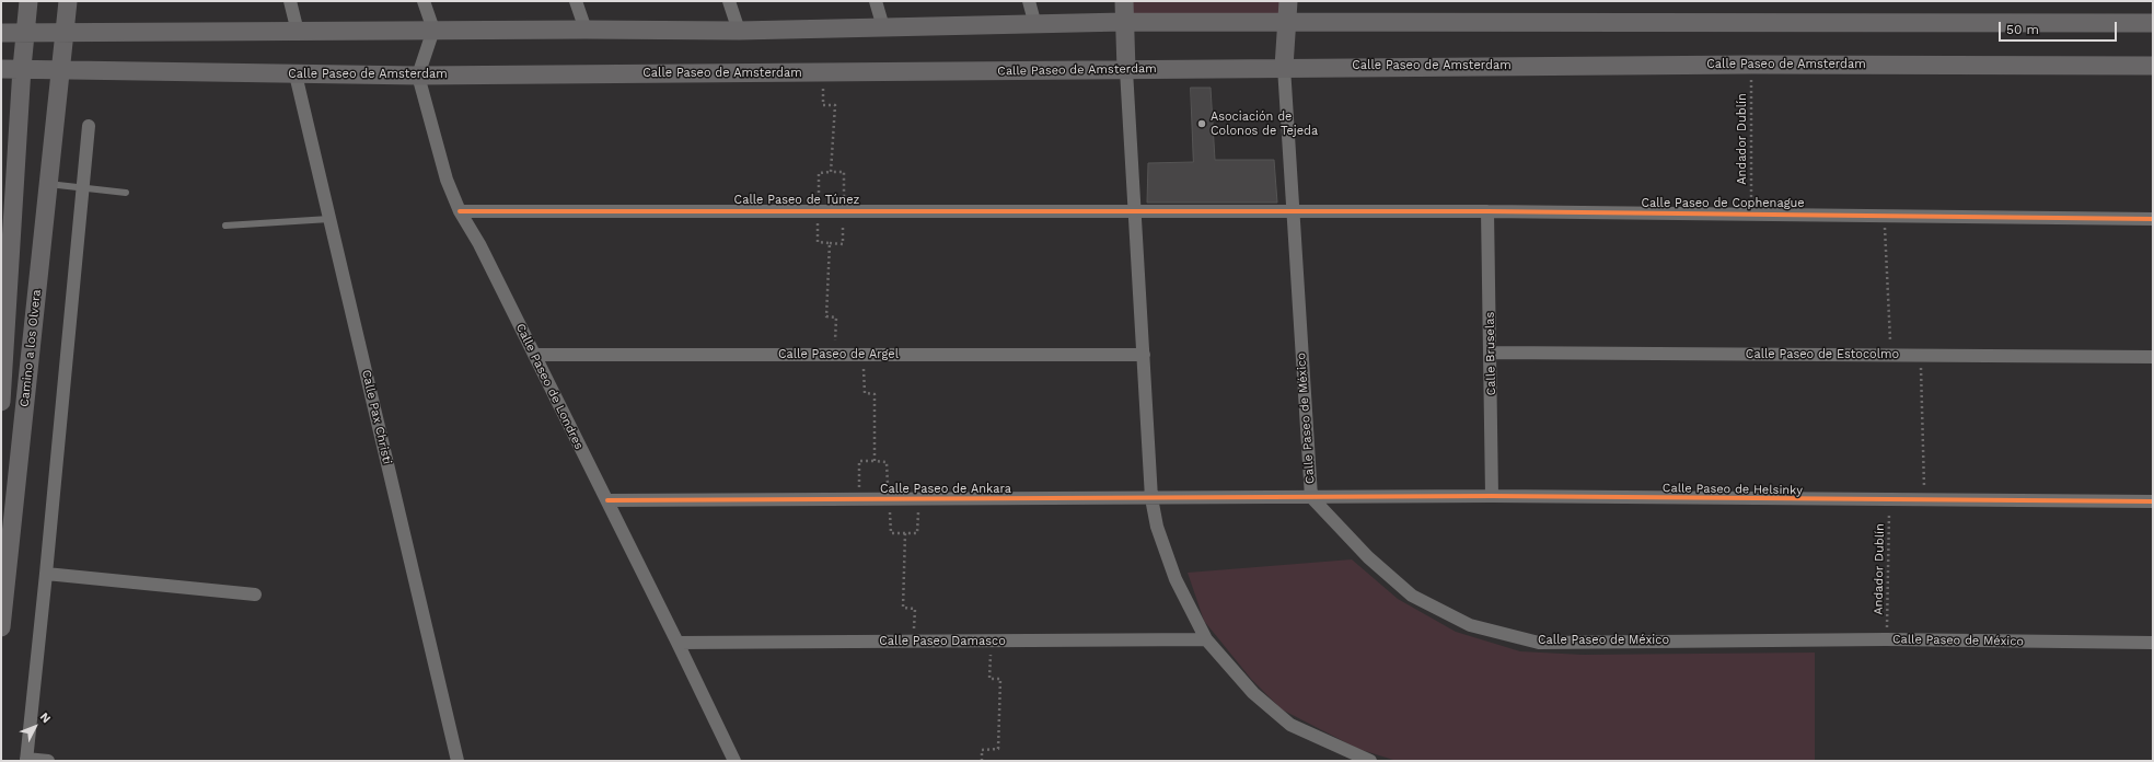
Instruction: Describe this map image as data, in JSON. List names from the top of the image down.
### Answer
{
  "streets": {
    "main road": ["Calle Paseo de Amsterdam", "Camino a los Olvera", "Calle Paseo de México"],
    "street": [
      "Calle Paseo de Túnez",
      "Calle Paseo de Cophenague",
      "Calle Bruselas",
      "Calle Paseo de Argel",
      "Calle Paseo de Estocolmo",
      "Calle Paseo de Londres",
      "Calle Pax Christi",
      "Calle Paseo de Ankara",
      "Calle Paseo de Helsinky",
      "Calle Paseo Damasco"
    ],
    "path": ["Andador Dublín"]
  },
  "crossings": [
    ["Calle Paseo de Amsterdam", "Andador Dublín"],
    ["Calle Paseo de Amsterdam", "Camino a los Olvera"],
    ["Calle Paseo de Amsterdam", "Calle Paseo de Londres"],
    ["Calle Paseo de Amsterdam", "Calle Pax Christi"],
    ["Calle Paseo de Amsterdam", "Calle Paseo de México"],
    ["Andador Dublín", "Calle Paseo de Cophenague"],
    ["Andador Dublín", "Calle Paseo de México"],
    ["Andador Dublín", "Calle Paseo de Helsinky"],
    ["Calle Paseo de Túnez", "Calle Paseo de Cophenague"],
    ["Calle Paseo de Túnez", "Calle Paseo de Londres"],
    ["Calle Paseo de Túnez", "Calle Paseo de México"],
    ["Calle Paseo de Cophenague", "Calle Bruselas"],
    ["Calle Paseo de Cophenague", "Calle Paseo de México"],
    ["Calle Bruselas", "Calle Paseo de Estocolmo"],
    ["Calle Bruselas", "Calle Paseo de Helsinky"],
    ["Calle Paseo de Argel", "Calle Paseo de Londres"],
    ["Calle Paseo de Londres", "Calle Paseo de Ankara"],
    ["Calle Paseo de Londres", "Calle Paseo Damasco"],
    ["Calle Paseo de México", "Calle Paseo de Ankara"],
    ["Calle Paseo de México", "Calle Paseo de Helsinky"],
    ["Calle Paseo de Ankara", "Calle Paseo de Helsinky"]
  ],
  "places": ["Asociación de Colonos de Tejeda"],
  "scale_bar": "50 m",
  "north": "top right"
}
